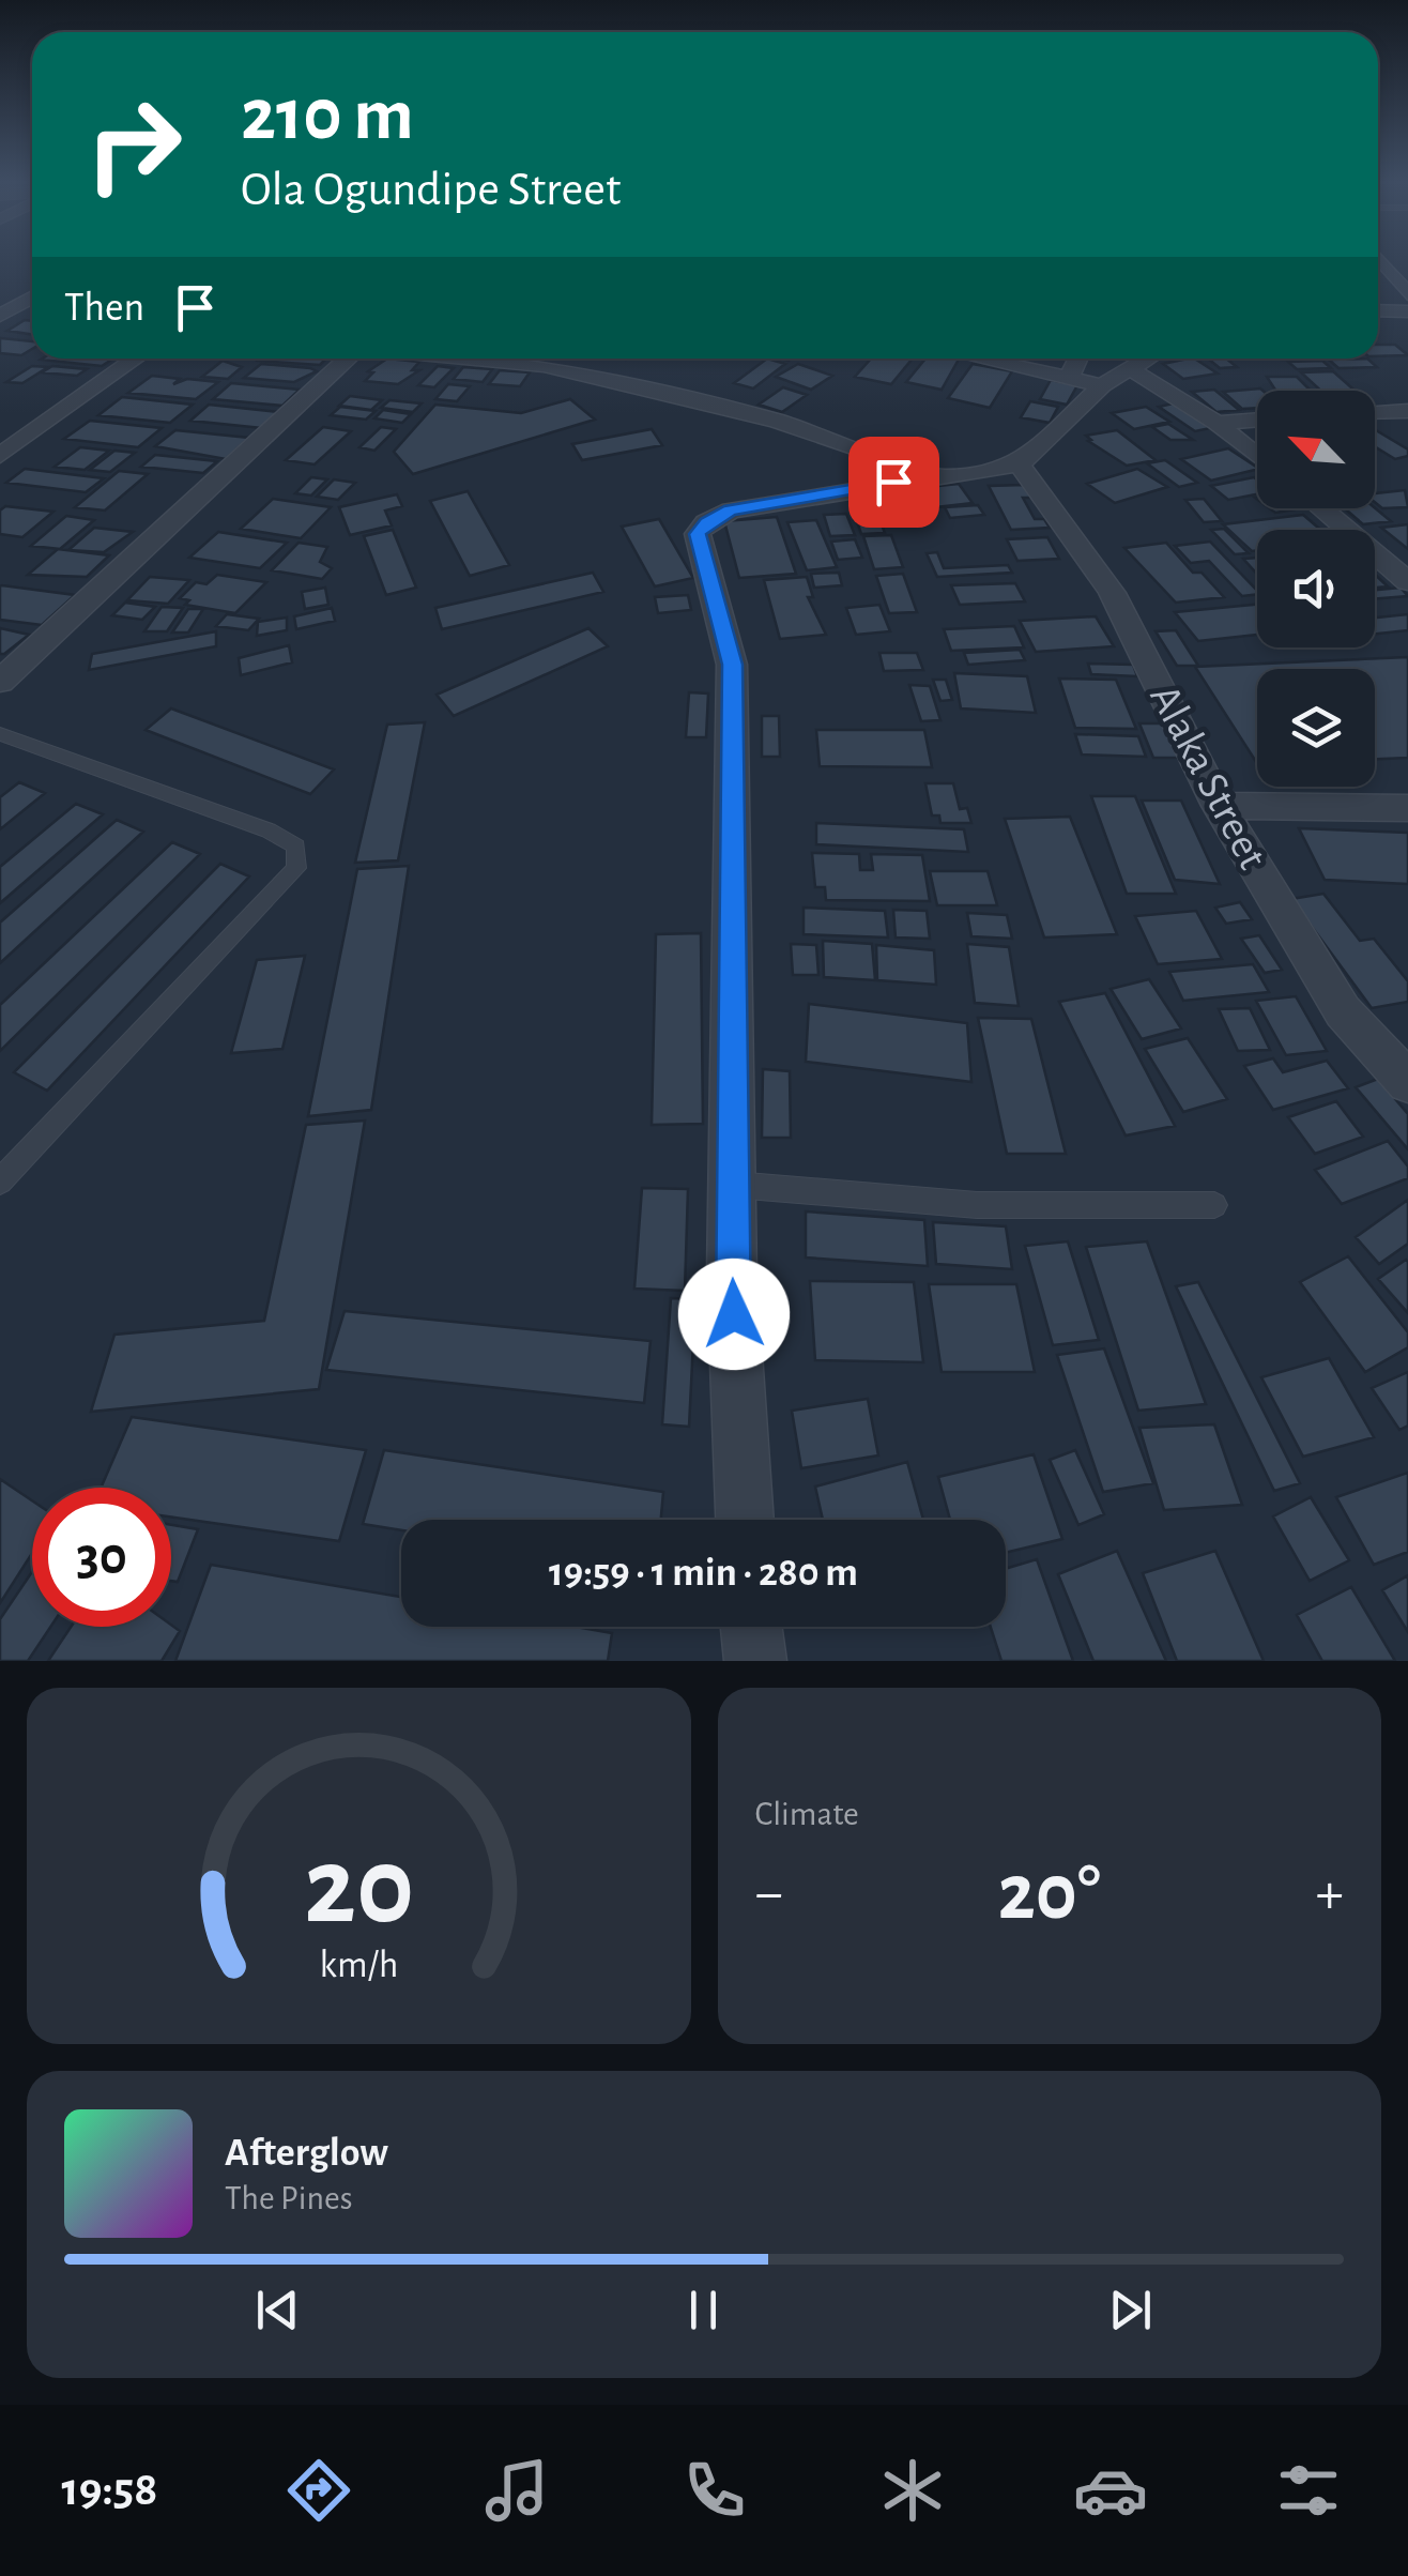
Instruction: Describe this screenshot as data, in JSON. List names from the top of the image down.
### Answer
{
  "streets": {
    "street": ["Alaka Street"]
  },
  "north": "top left",
  "page": {
    "turn": ["210 m", "Ola Ogundipe Street"],
    "then": "Then",
    "limit": "30",
    "trip": "19:59 · 1 min · 280 m",
    "tile": "Climate",
    "heat": ["−", "20°", "+"],
    "song": ["Afterglow", "The Pines"],
    "tabs": "19:58",
    "gauge": ["20", "km/h"]
  }
}
